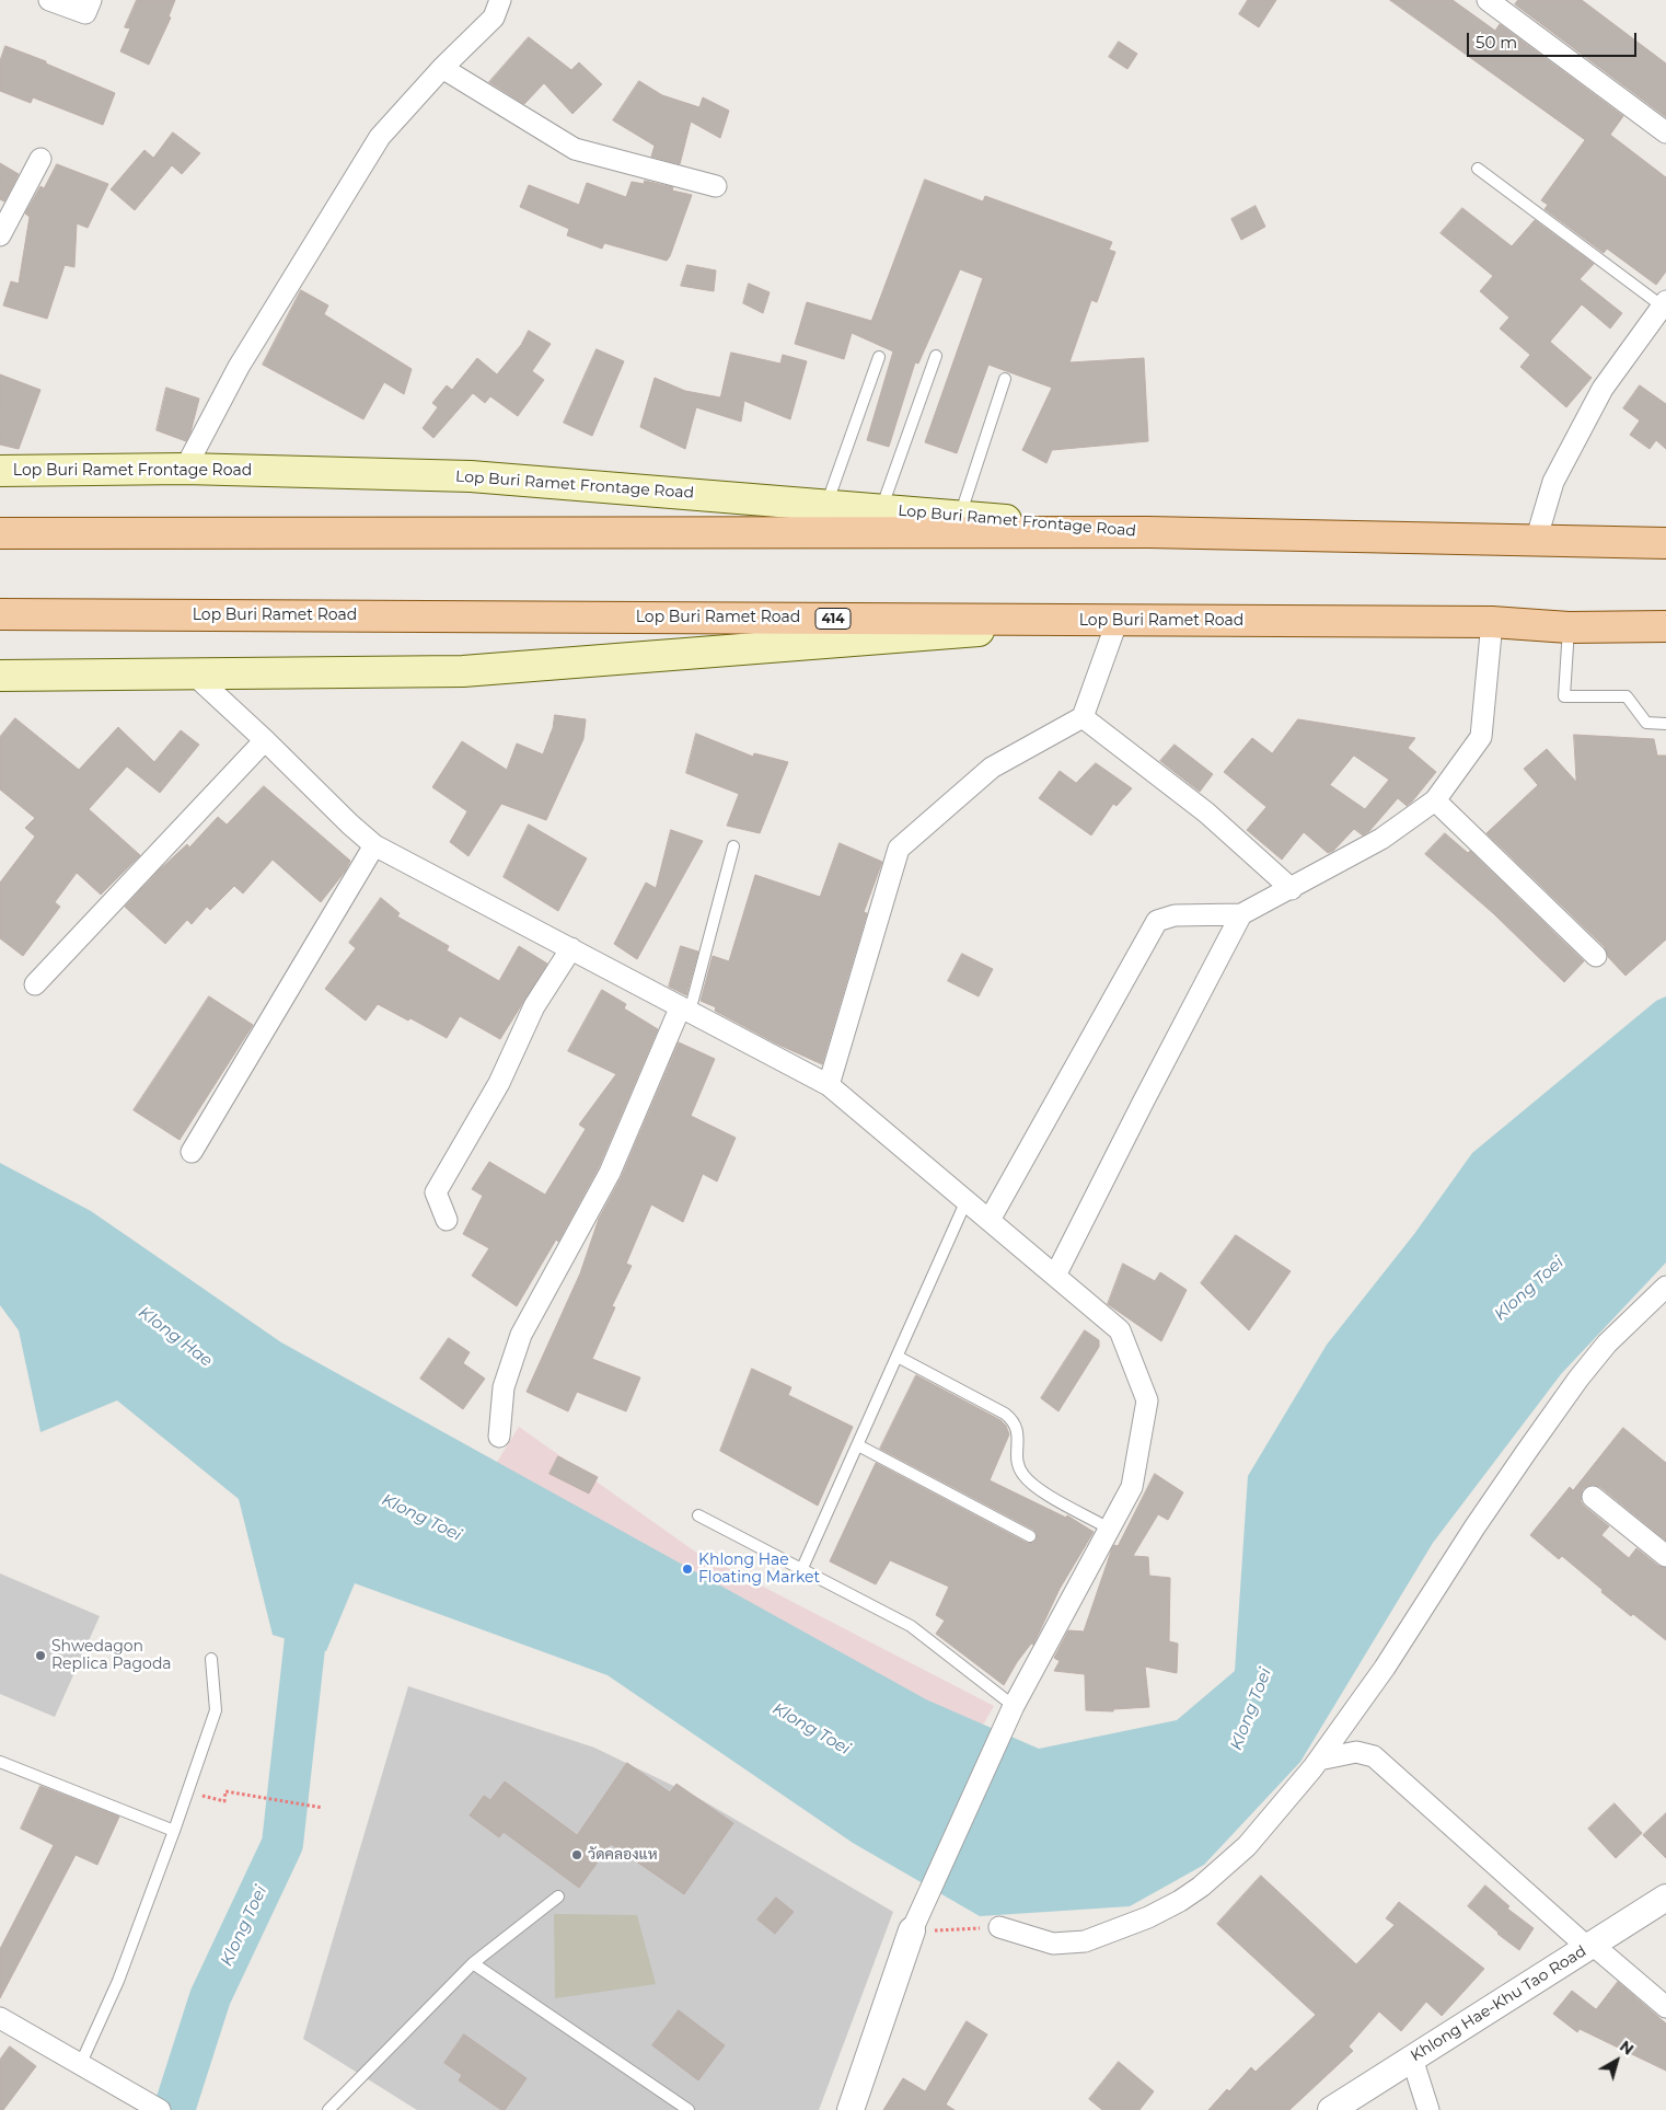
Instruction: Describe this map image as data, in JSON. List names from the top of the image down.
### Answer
{
  "streets": {
    "main road": ["Lop Buri Ramet Frontage Road", "Lop Buri Ramet Road", "414"],
    "street": ["Khlong Hae-Khu Tao Road"]
  },
  "crossings": [
    ["Lop Buri Ramet Road", "414"]
  ],
  "water": ["Klong Toei", "Klong Hae"],
  "places": ["Khlong Hae Floating Market", "Shwedagon Replica Pagoda", "วัดคลองแห"],
  "scale_bar": "50 m",
  "north": "top right"
}
